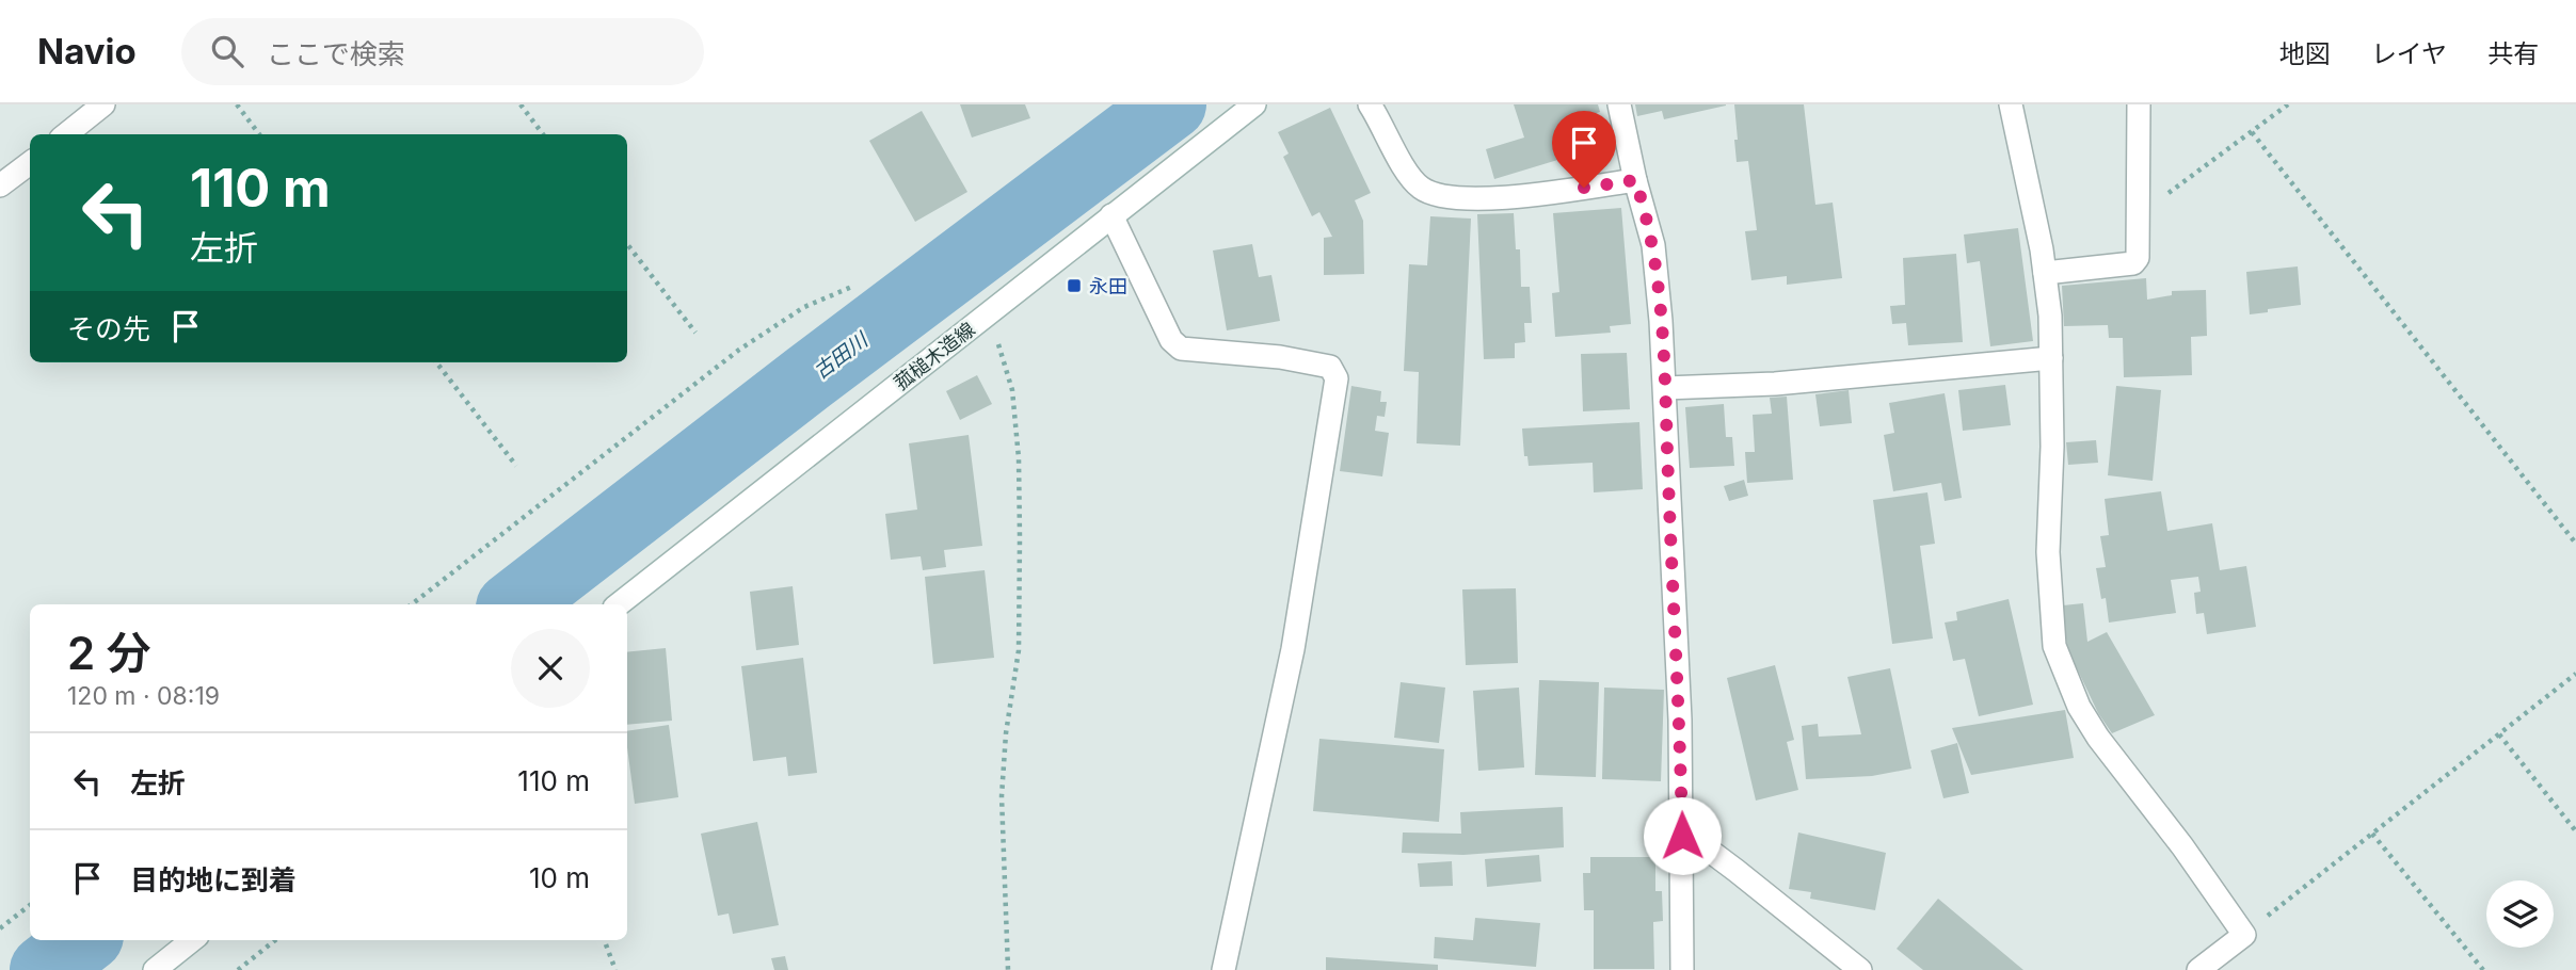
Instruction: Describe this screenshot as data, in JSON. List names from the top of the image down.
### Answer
{
  "streets": {
    "street": ["菰槌木造線"]
  },
  "water": ["古田川"],
  "places": {
    "transit": ["永田"]
  },
  "page": {
    "header": "Navio",
    "search": "ここで検索",
    "nav": ["地図", "レイヤ", "共有"],
    "turn": ["110 m", "左折"],
    "then": "その先",
    "heading": ["2 分", "120 m · 08:19"],
    "list": [
      {
        "name": "左折",
        "value": "110 m"
      },
      {
        "name": "目的地に到着",
        "value": "10 m"
      }
    ]
  }
}
